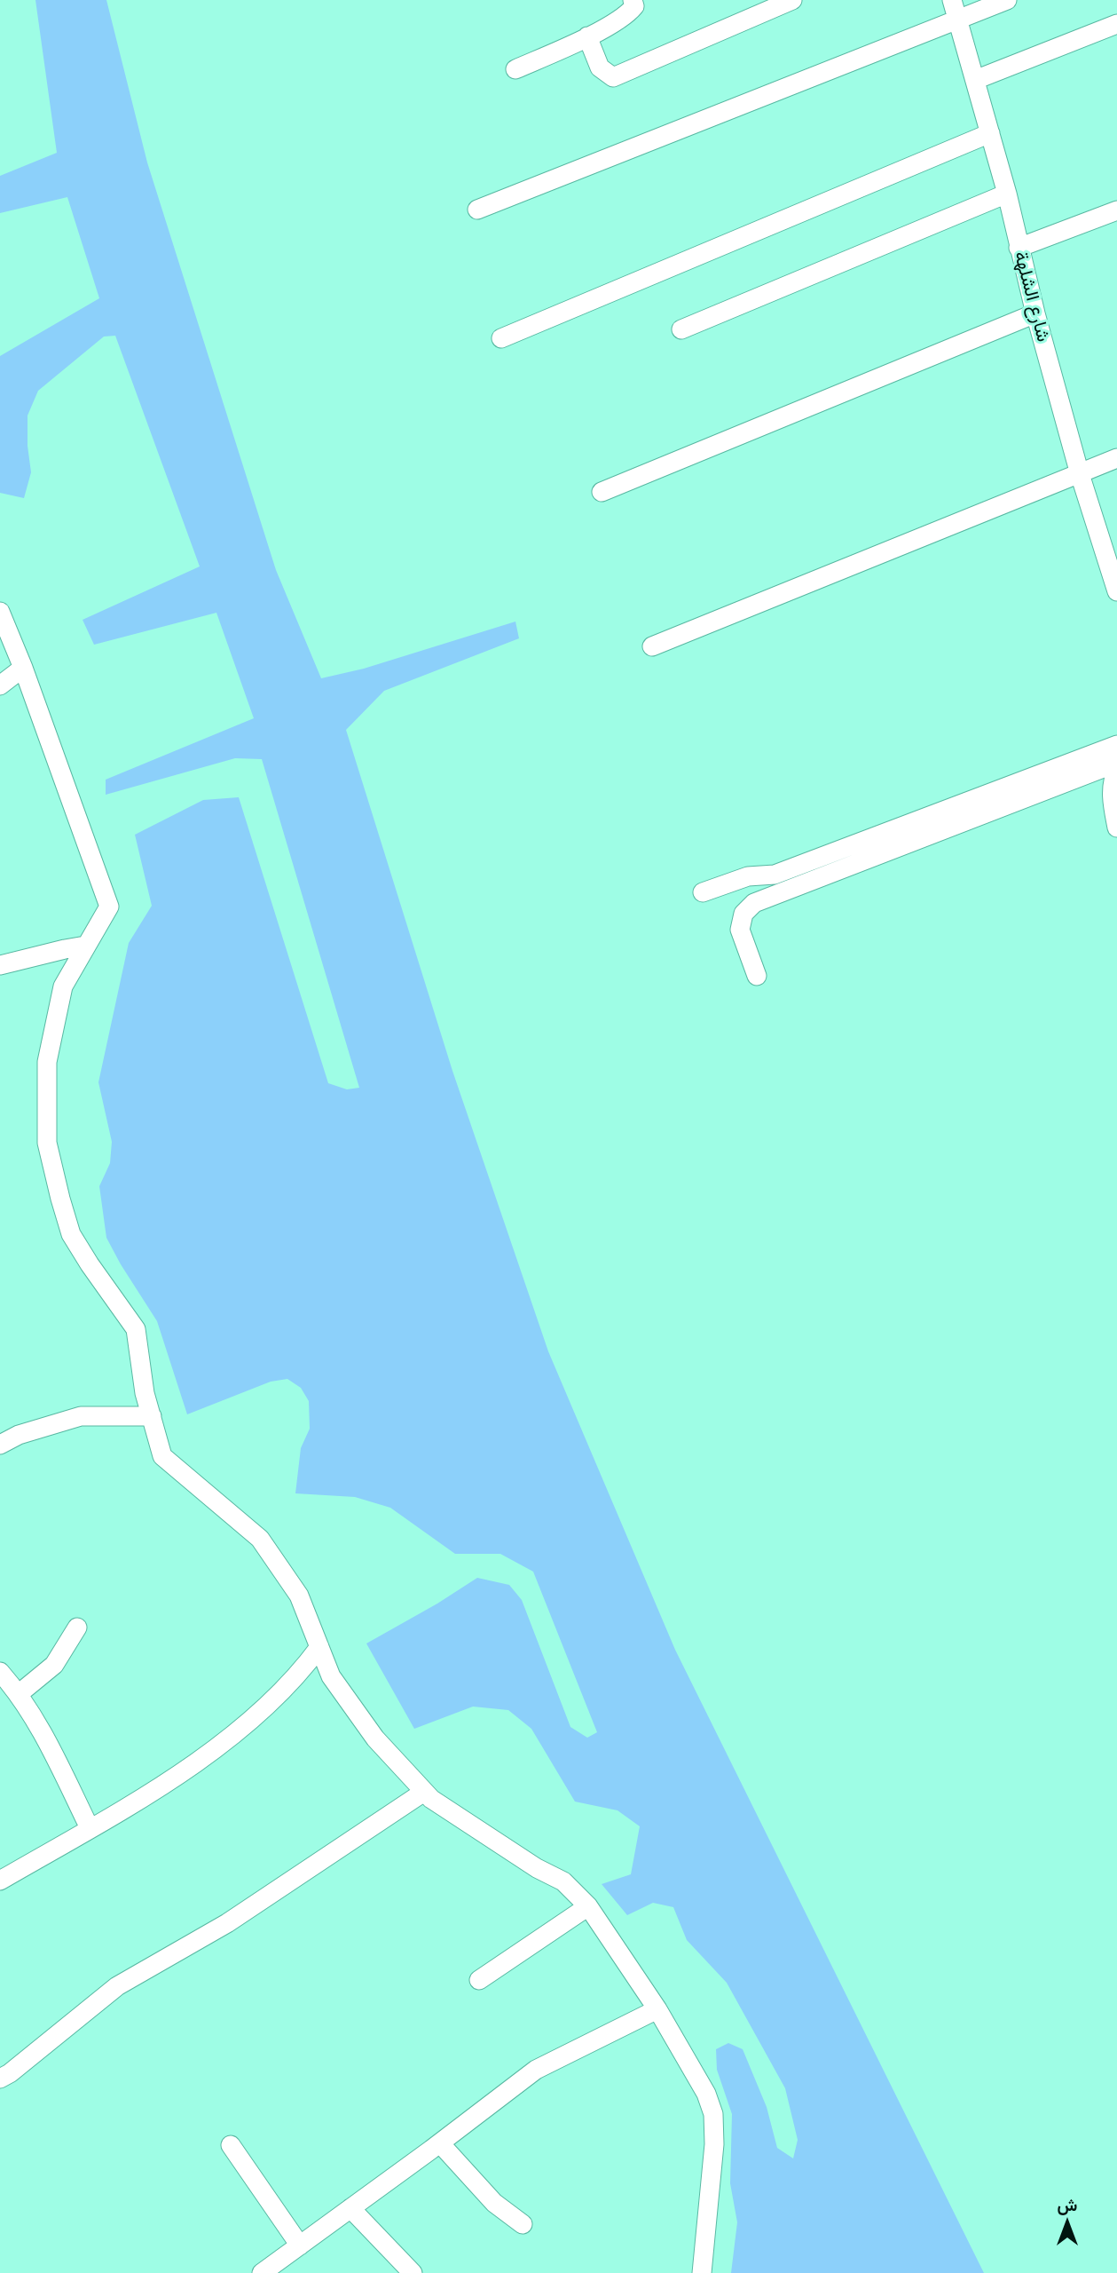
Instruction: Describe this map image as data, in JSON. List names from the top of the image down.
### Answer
{
  "streets": {
    "street": ["شارع الشلهة"]
  },
  "north": "top"
}
